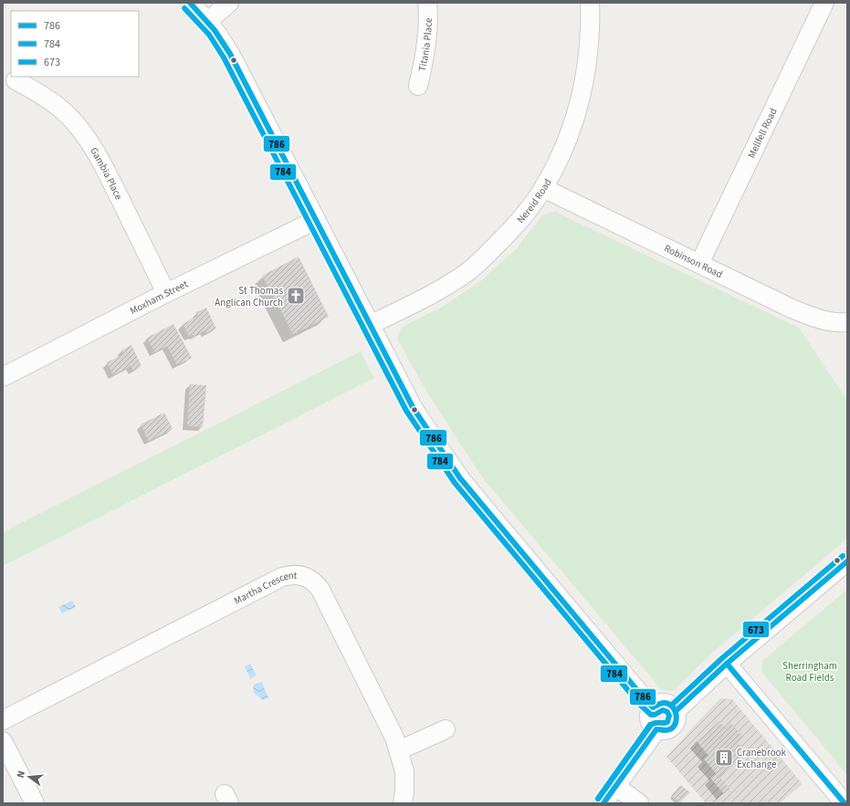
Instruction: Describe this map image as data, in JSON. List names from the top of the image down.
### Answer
{
  "streets": {
    "street": [
      "Titania Place",
      "Mellfell Road",
      "Gambia Place",
      "Nereid Road",
      "Robinson Road",
      "Moxham Street",
      "Martha Crescent"
    ]
  },
  "crossings": [
    ["Mellfell Road", "Robinson Road"],
    ["Gambia Place", "Moxham Street"],
    ["Nereid Road", "Robinson Road"]
  ],
  "parks": ["Sherringham Road Fields"],
  "places": {
    "church": ["St Thomas Anglican Church"],
    "building": ["Cranebrook Exchange"]
  },
  "lines": ["transit line 786", "transit line 784", "transit line 673"],
  "legend": ["786", "784", "673"],
  "north": "left"
}
